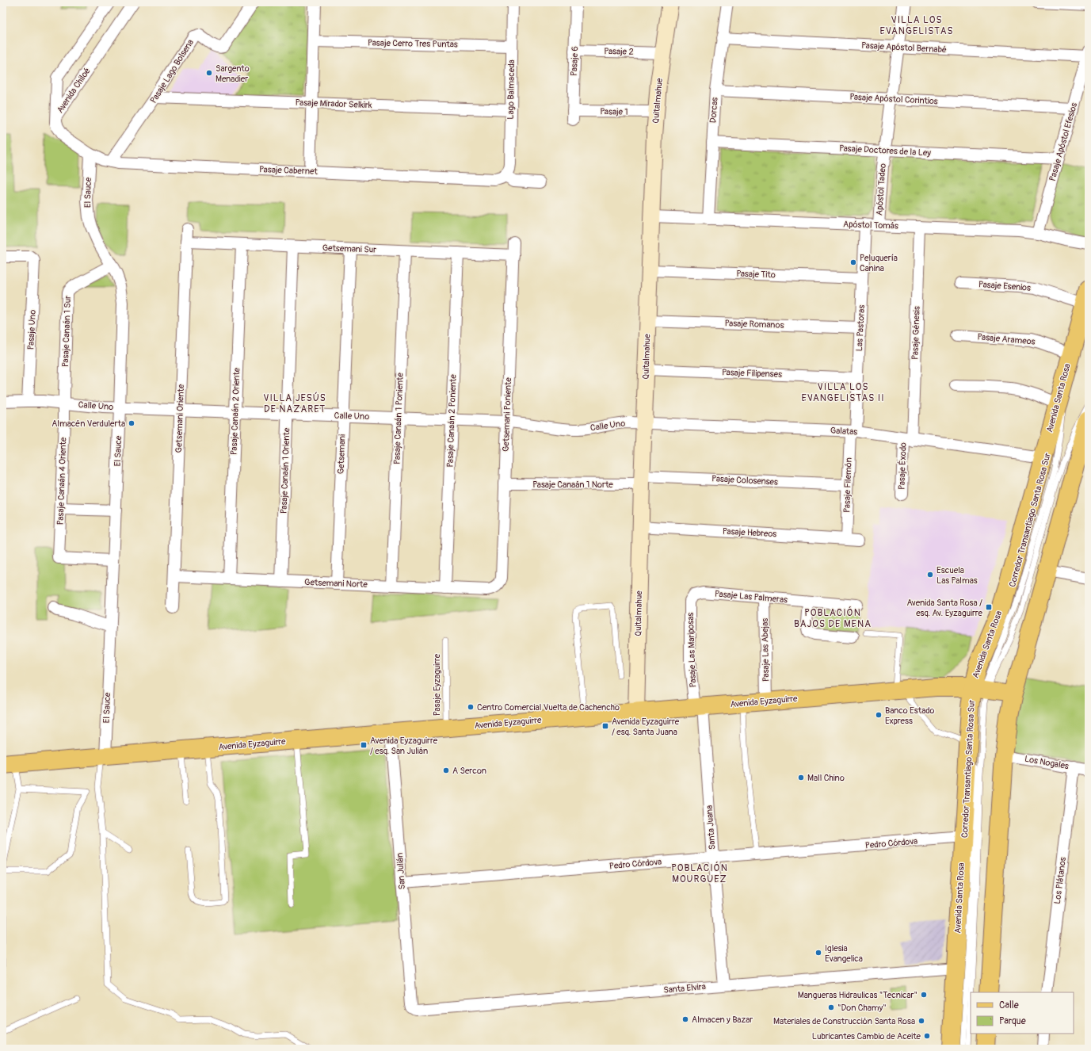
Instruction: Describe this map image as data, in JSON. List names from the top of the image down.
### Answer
{
  "streets": {
    "main road": ["Avenida Santa Rosa", "Avenida Eyzaguirre"],
    "street": [
      "Pasaje Cerro Tres Puntas",
      "Pasaje Apóstol Bernabé",
      "Pasaje 2",
      "Pasaje 6",
      "Pasaje Lago Bolsena",
      "Lago Balmaceda",
      "Avenida Chiloé",
      "Pasaje Apóstol Corintios",
      "Quitalmahue",
      "Pasaje Mirador Selkirk",
      "Dorcas",
      "Pasaje 1",
      "Pasaje Apóstol Efesios",
      "Pasaje Doctores de la Ley",
      "Pasaje Cabernet",
      "Apóstol Tadeo",
      "El Sauce",
      "Apóstol Tomás",
      "Getsemani Sur",
      "Pasaje Tito",
      "Pasaje Esenios",
      "Pasaje Romanos",
      "Las Pastoras",
      "Pasaje Uno",
      "Pasaje Canaán 1 Sur",
      "Pasaje Génesis",
      "Pasaje Arameos",
      "Pasaje Filipenses",
      "Calle Uno",
      "Pasaje Canaán 2 Oriente",
      "Getsemani Poniente",
      "Getsemani Oriente",
      "Pasaje Canaán 1 Poniente",
      "Pasaje Canaán 2 Poniente",
      "Galatas",
      "Getsemani",
      "Pasaje Éxodo",
      "Pasaje Canaán 1 Oriente",
      "Pasaje Colosenses",
      "Pasaje Canaán 4 Oriente",
      "Pasaje Canaán 1 Norte",
      "Pasaje Filemón",
      "Pasaje Hebreos",
      "Getsemani Norte",
      "Pasaje Las Palmeras",
      "Pasaje Las Mariposas",
      "Pasaje Las Abejas",
      "Los Nogales",
      "Santa Juana",
      "Pedro Córdova",
      "San Julián",
      "Los Plátanos",
      "Santa Elvira"
    ],
    "lane": ["Corredor Transantiago Santa Rosa Sur", "Pasaje Eyzaguirre"]
  },
  "crossings": [
    ["Pasaje Cerro Tres Puntas", "Lago Balmaceda"],
    ["Pasaje Apóstol Bernabé", "Dorcas"],
    ["Pasaje Apóstol Bernabé", "Pasaje Apóstol Efesios"],
    ["Pasaje Apóstol Bernabé", "Apóstol Tadeo"],
    ["Pasaje 2", "Pasaje 6"],
    ["Pasaje 2", "Quitalmahue"],
    ["Pasaje 6", "Pasaje 1"],
    ["Pasaje Lago Bolsena", "Pasaje Mirador Selkirk"],
    ["Pasaje Lago Bolsena", "Pasaje Cabernet"],
    ["Lago Balmaceda", "Pasaje Mirador Selkirk"],
    ["Lago Balmaceda", "Pasaje Cabernet"],
    ["Avenida Chiloé", "Pasaje Cabernet"],
    ["Pasaje Apóstol Corintios", "Dorcas"],
    ["Pasaje Apóstol Corintios", "Pasaje Apóstol Efesios"],
    ["Pasaje Apóstol Corintios", "Apóstol Tadeo"],
    ["Quitalmahue", "Pasaje 1"],
    ["Quitalmahue", "Apóstol Tomás"],
    ["Quitalmahue", "Pasaje Tito"],
    ["Quitalmahue", "Pasaje Romanos"],
    ["Quitalmahue", "Pasaje Filipenses"],
    ["Quitalmahue", "Calle Uno"],
    ["Quitalmahue", "Galatas"],
    ["Quitalmahue", "Pasaje Colosenses"],
    ["Quitalmahue", "Pasaje Canaán 1 Norte"],
    ["Quitalmahue", "Pasaje Hebreos"],
    ["Quitalmahue", "Avenida Eyzaguirre"],
    ["Dorcas", "Pasaje Doctores de la Ley"],
    ["Dorcas", "Apóstol Tomás"],
    ["Pasaje Apóstol Efesios", "Pasaje Doctores de la Ley"],
    ["Pasaje Apóstol Efesios", "Apóstol Tomás"],
    ["Pasaje Doctores de la Ley", "Apóstol Tadeo"],
    ["Pasaje Cabernet", "El Sauce"],
    ["Apóstol Tadeo", "Apóstol Tomás"],
    ["El Sauce", "Pasaje Canaán 1 Sur"],
    ["El Sauce", "Calle Uno"],
    ["El Sauce", "Pasaje Canaán 4 Oriente"],
    ["El Sauce", "Avenida Eyzaguirre"],
    ["Apóstol Tomás", "Las Pastoras"],
    ["Apóstol Tomás", "Pasaje Génesis"],
    ["Getsemani Sur", "Pasaje Canaán 2 Oriente"],
    ["Getsemani Sur", "Getsemani Poniente"],
    ["Getsemani Sur", "Getsemani Oriente"],
    ["Getsemani Sur", "Pasaje Canaán 1 Poniente"],
    ["Getsemani Sur", "Pasaje Canaán 2 Poniente"],
    ["Getsemani Sur", "Getsemani"],
    ["Getsemani Sur", "Pasaje Canaán 1 Oriente"],
    ["Pasaje Tito", "Las Pastoras"],
    ["Pasaje Esenios", "Avenida Santa Rosa"],
    ["Pasaje Romanos", "Las Pastoras"],
    ["Las Pastoras", "Pasaje Filipenses"],
    ["Las Pastoras", "Galatas"],
    ["Las Pastoras", "Pasaje Filemón"],
    ["Pasaje Uno", "Calle Uno"],
    ["Pasaje Canaán 1 Sur", "Calle Uno"],
    ["Pasaje Canaán 1 Sur", "Pasaje Canaán 4 Oriente"],
    ["Pasaje Génesis", "Galatas"],
    ["Pasaje Génesis", "Pasaje Éxodo"],
    ["Pasaje Arameos", "Avenida Santa Rosa"],
    ["Avenida Santa Rosa", "Galatas"],
    ["Avenida Santa Rosa", "Corredor Transantiago Santa Rosa Sur"],
    ["Avenida Santa Rosa", "Avenida Eyzaguirre"],
    ["Avenida Santa Rosa", "Pedro Córdova"],
    ["Avenida Santa Rosa", "Santa Elvira"],
    ["Calle Uno", "Pasaje Canaán 2 Oriente"],
    ["Calle Uno", "Getsemani Poniente"],
    ["Calle Uno", "Getsemani Oriente"],
    ["Calle Uno", "Pasaje Canaán 1 Poniente"],
    ["Calle Uno", "Pasaje Canaán 2 Poniente"],
    ["Calle Uno", "Galatas"],
    ["Calle Uno", "Getsemani"],
    ["Calle Uno", "Pasaje Canaán 1 Oriente"],
    ["Calle Uno", "Pasaje Canaán 4 Oriente"],
    ["Pasaje Canaán 2 Oriente", "Getsemani Norte"],
    ["Getsemani Poniente", "Pasaje Canaán 1 Norte"],
    ["Getsemani Poniente", "Getsemani Norte"],
    ["Getsemani Oriente", "Getsemani Norte"],
    ["Pasaje Canaán 1 Poniente", "Getsemani Norte"],
    ["Pasaje Canaán 2 Poniente", "Getsemani Norte"],
    ["Galatas", "Pasaje Éxodo"],
    ["Galatas", "Pasaje Filemón"],
    ["Getsemani", "Getsemani Norte"],
    ["Pasaje Canaán 1 Oriente", "Getsemani Norte"],
    ["Pasaje Colosenses", "Pasaje Canaán 1 Norte"],
    ["Pasaje Colosenses", "Pasaje Filemón"],
    ["Pasaje Filemón", "Pasaje Hebreos"],
    ["Corredor Transantiago Santa Rosa Sur", "Avenida Eyzaguirre"],
    ["Pasaje Las Palmeras", "Pasaje Las Mariposas"],
    ["Pasaje Las Palmeras", "Pasaje Las Abejas"],
    ["Pasaje Las Mariposas", "Avenida Eyzaguirre"],
    ["Pasaje Las Mariposas", "Santa Juana"],
    ["Pasaje Las Abejas", "Avenida Eyzaguirre"],
    ["Pasaje Eyzaguirre", "Avenida Eyzaguirre"],
    ["Avenida Eyzaguirre", "Santa Juana"],
    ["Avenida Eyzaguirre", "San Julián"],
    ["Los Nogales", "Los Plátanos"],
    ["Santa Juana", "Pedro Córdova"],
    ["Santa Juana", "Santa Elvira"],
    ["Pedro Córdova", "San Julián"],
    ["San Julián", "Santa Elvira"]
  ],
  "districts": [
    "VILLA LOS EVANGELISTAS",
    "VILLA LOS EVANGELISTAS II",
    "VILLA JESÚS DE NAZARET",
    "POBLACIÓN BAJOS DE MENA",
    "POBLACIÓN MOURGUEZ"
  ],
  "places": {
    "other": [
      "Sargento Menadier",
      "Peluquería Canina",
      "Almacén Verdulerta",
      "Escuela Las Palmas",
      "Centro Comercial Vuelta de Cachencho",
      "Banco Estado Express",
      "A Sercon",
      "Mall Chino",
      "Iglesia Evangelica",
      "Mangueras Hidraulicas \"Tecnicar\"",
      "\"Don Chamy\"",
      "Almacen y Bazar",
      "Materiales de Construcción Santa Rosa",
      "Lubricantes Cambio de Aceite"
    ],
    "transit": ["Avenida Santa Rosa / esq. Av. Eyzaguirre", "Avenida Eyzaguirre / esq. Santa Juana", "Avenida Eyzaguirre / esq. San Julián"]
  },
  "legend": ["Calle", "Parque"]
}
